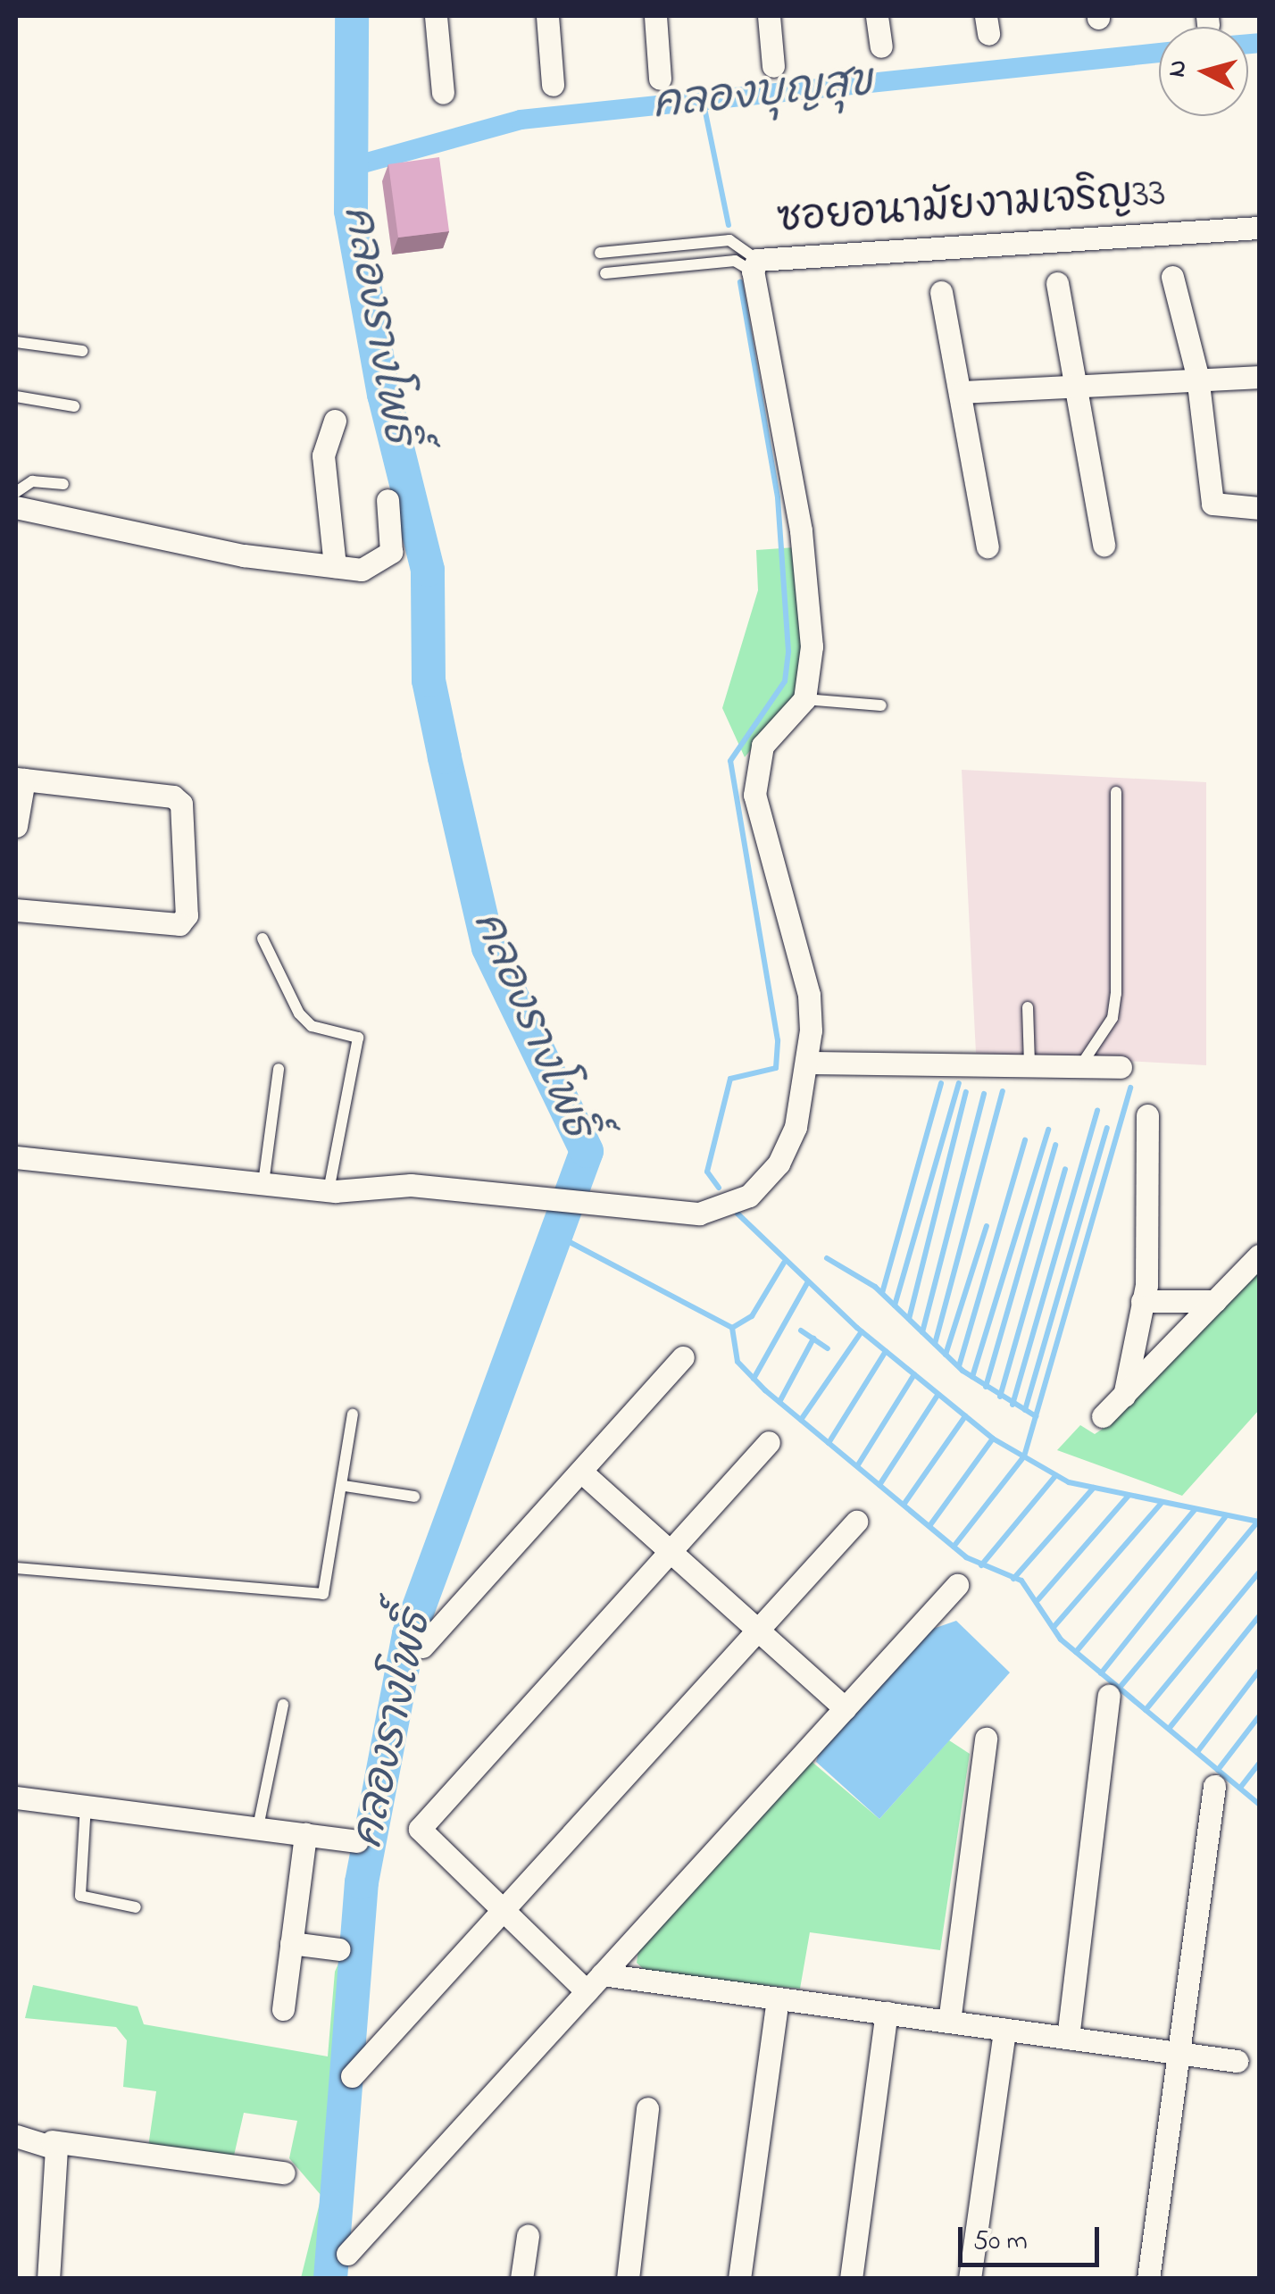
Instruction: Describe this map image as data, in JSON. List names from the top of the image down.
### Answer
{
  "streets": {
    "street": ["ซอยอนามัยงามเจริญ33"]
  },
  "water": ["คลองบุญสุข", "คลองรางโพธิ์"],
  "scale_bar": "50 m",
  "north": "left"
}
